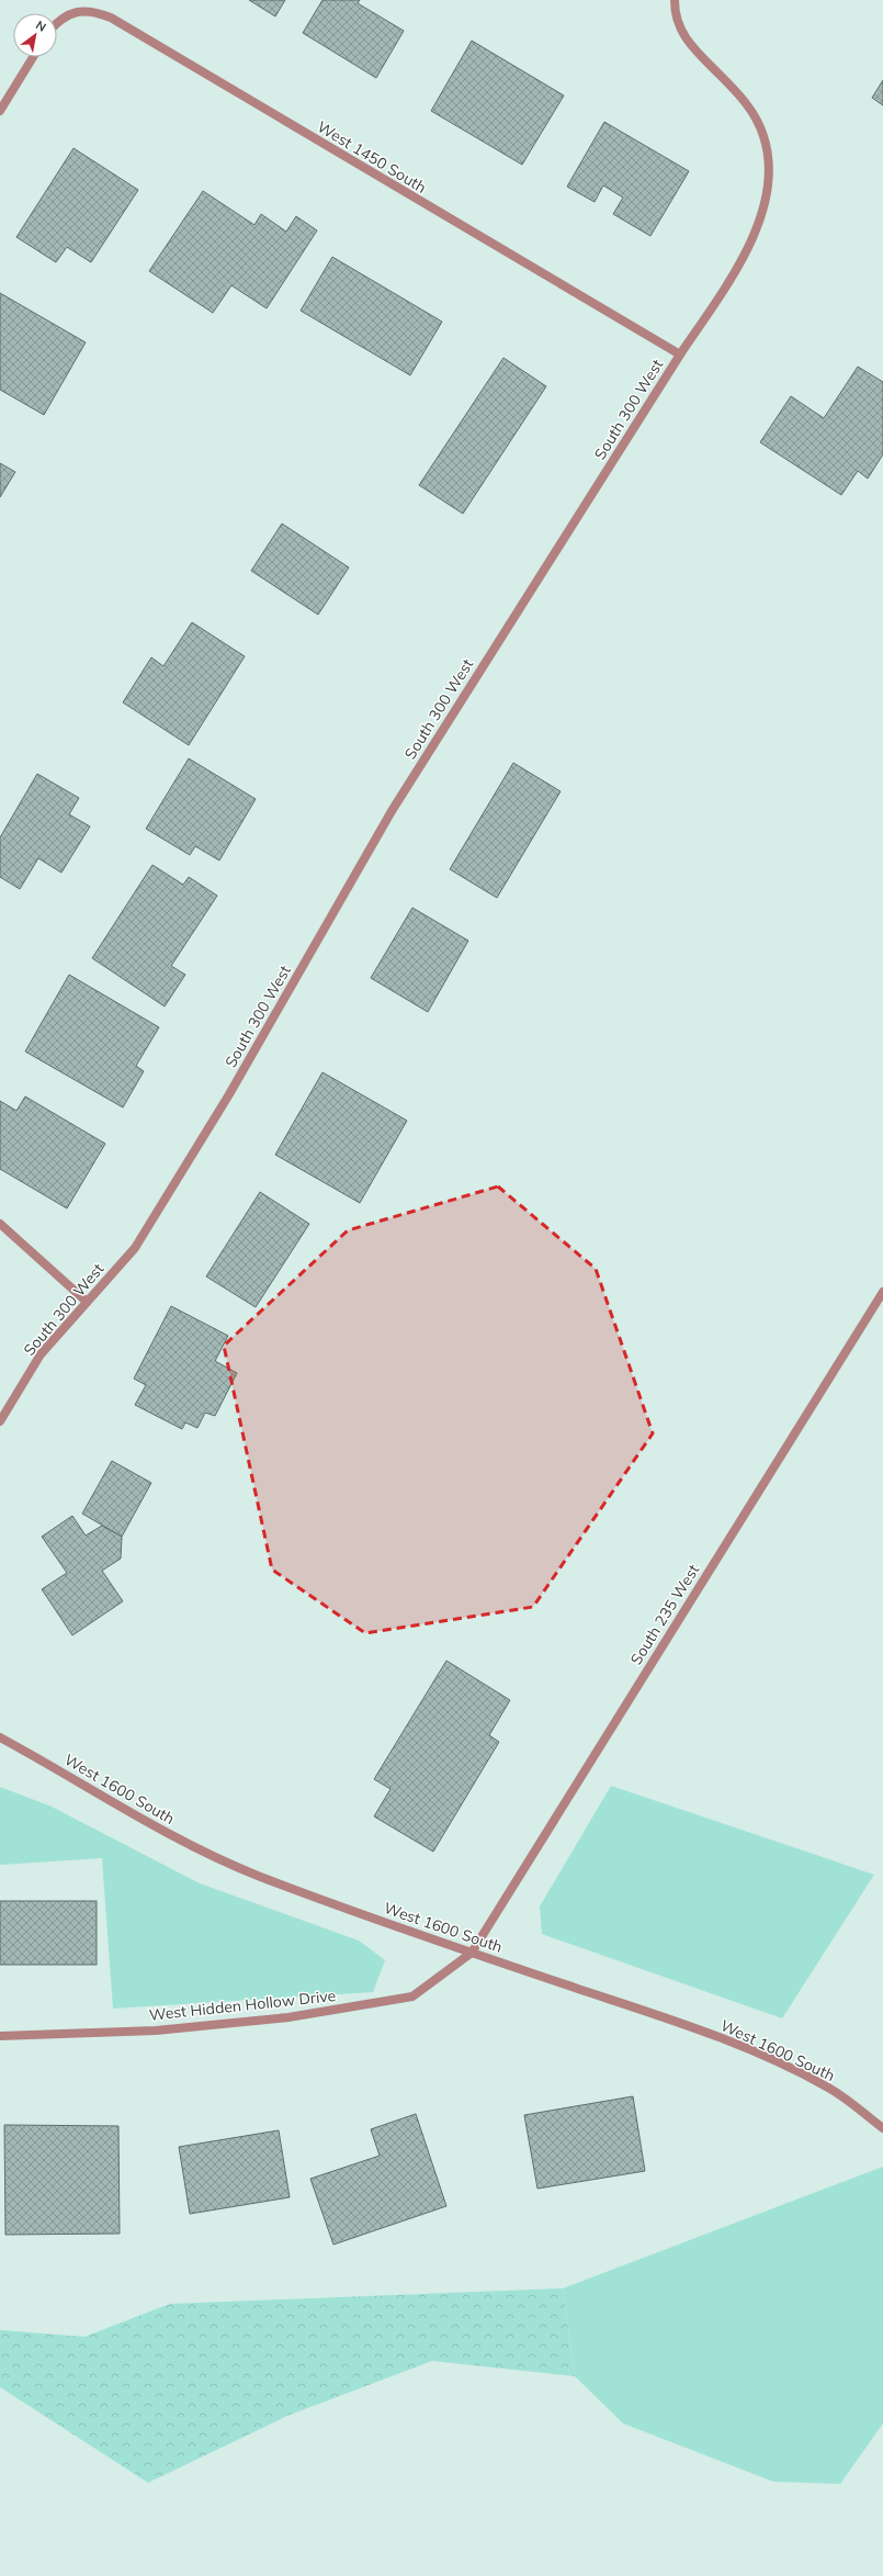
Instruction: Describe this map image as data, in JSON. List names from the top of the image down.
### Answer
{
  "streets": {
    "street": [
      "West 1450 South",
      "South 300 West",
      "South 235 West",
      "West 1600 South",
      "West Hidden Hollow Drive"
    ]
  },
  "crossings": [
    ["West 1450 South", "South 300 West"],
    ["South 235 West", "West 1600 South"],
    ["South 235 West", "West Hidden Hollow Drive"],
    ["West 1600 South", "West Hidden Hollow Drive"]
  ],
  "north": "top right"
}
